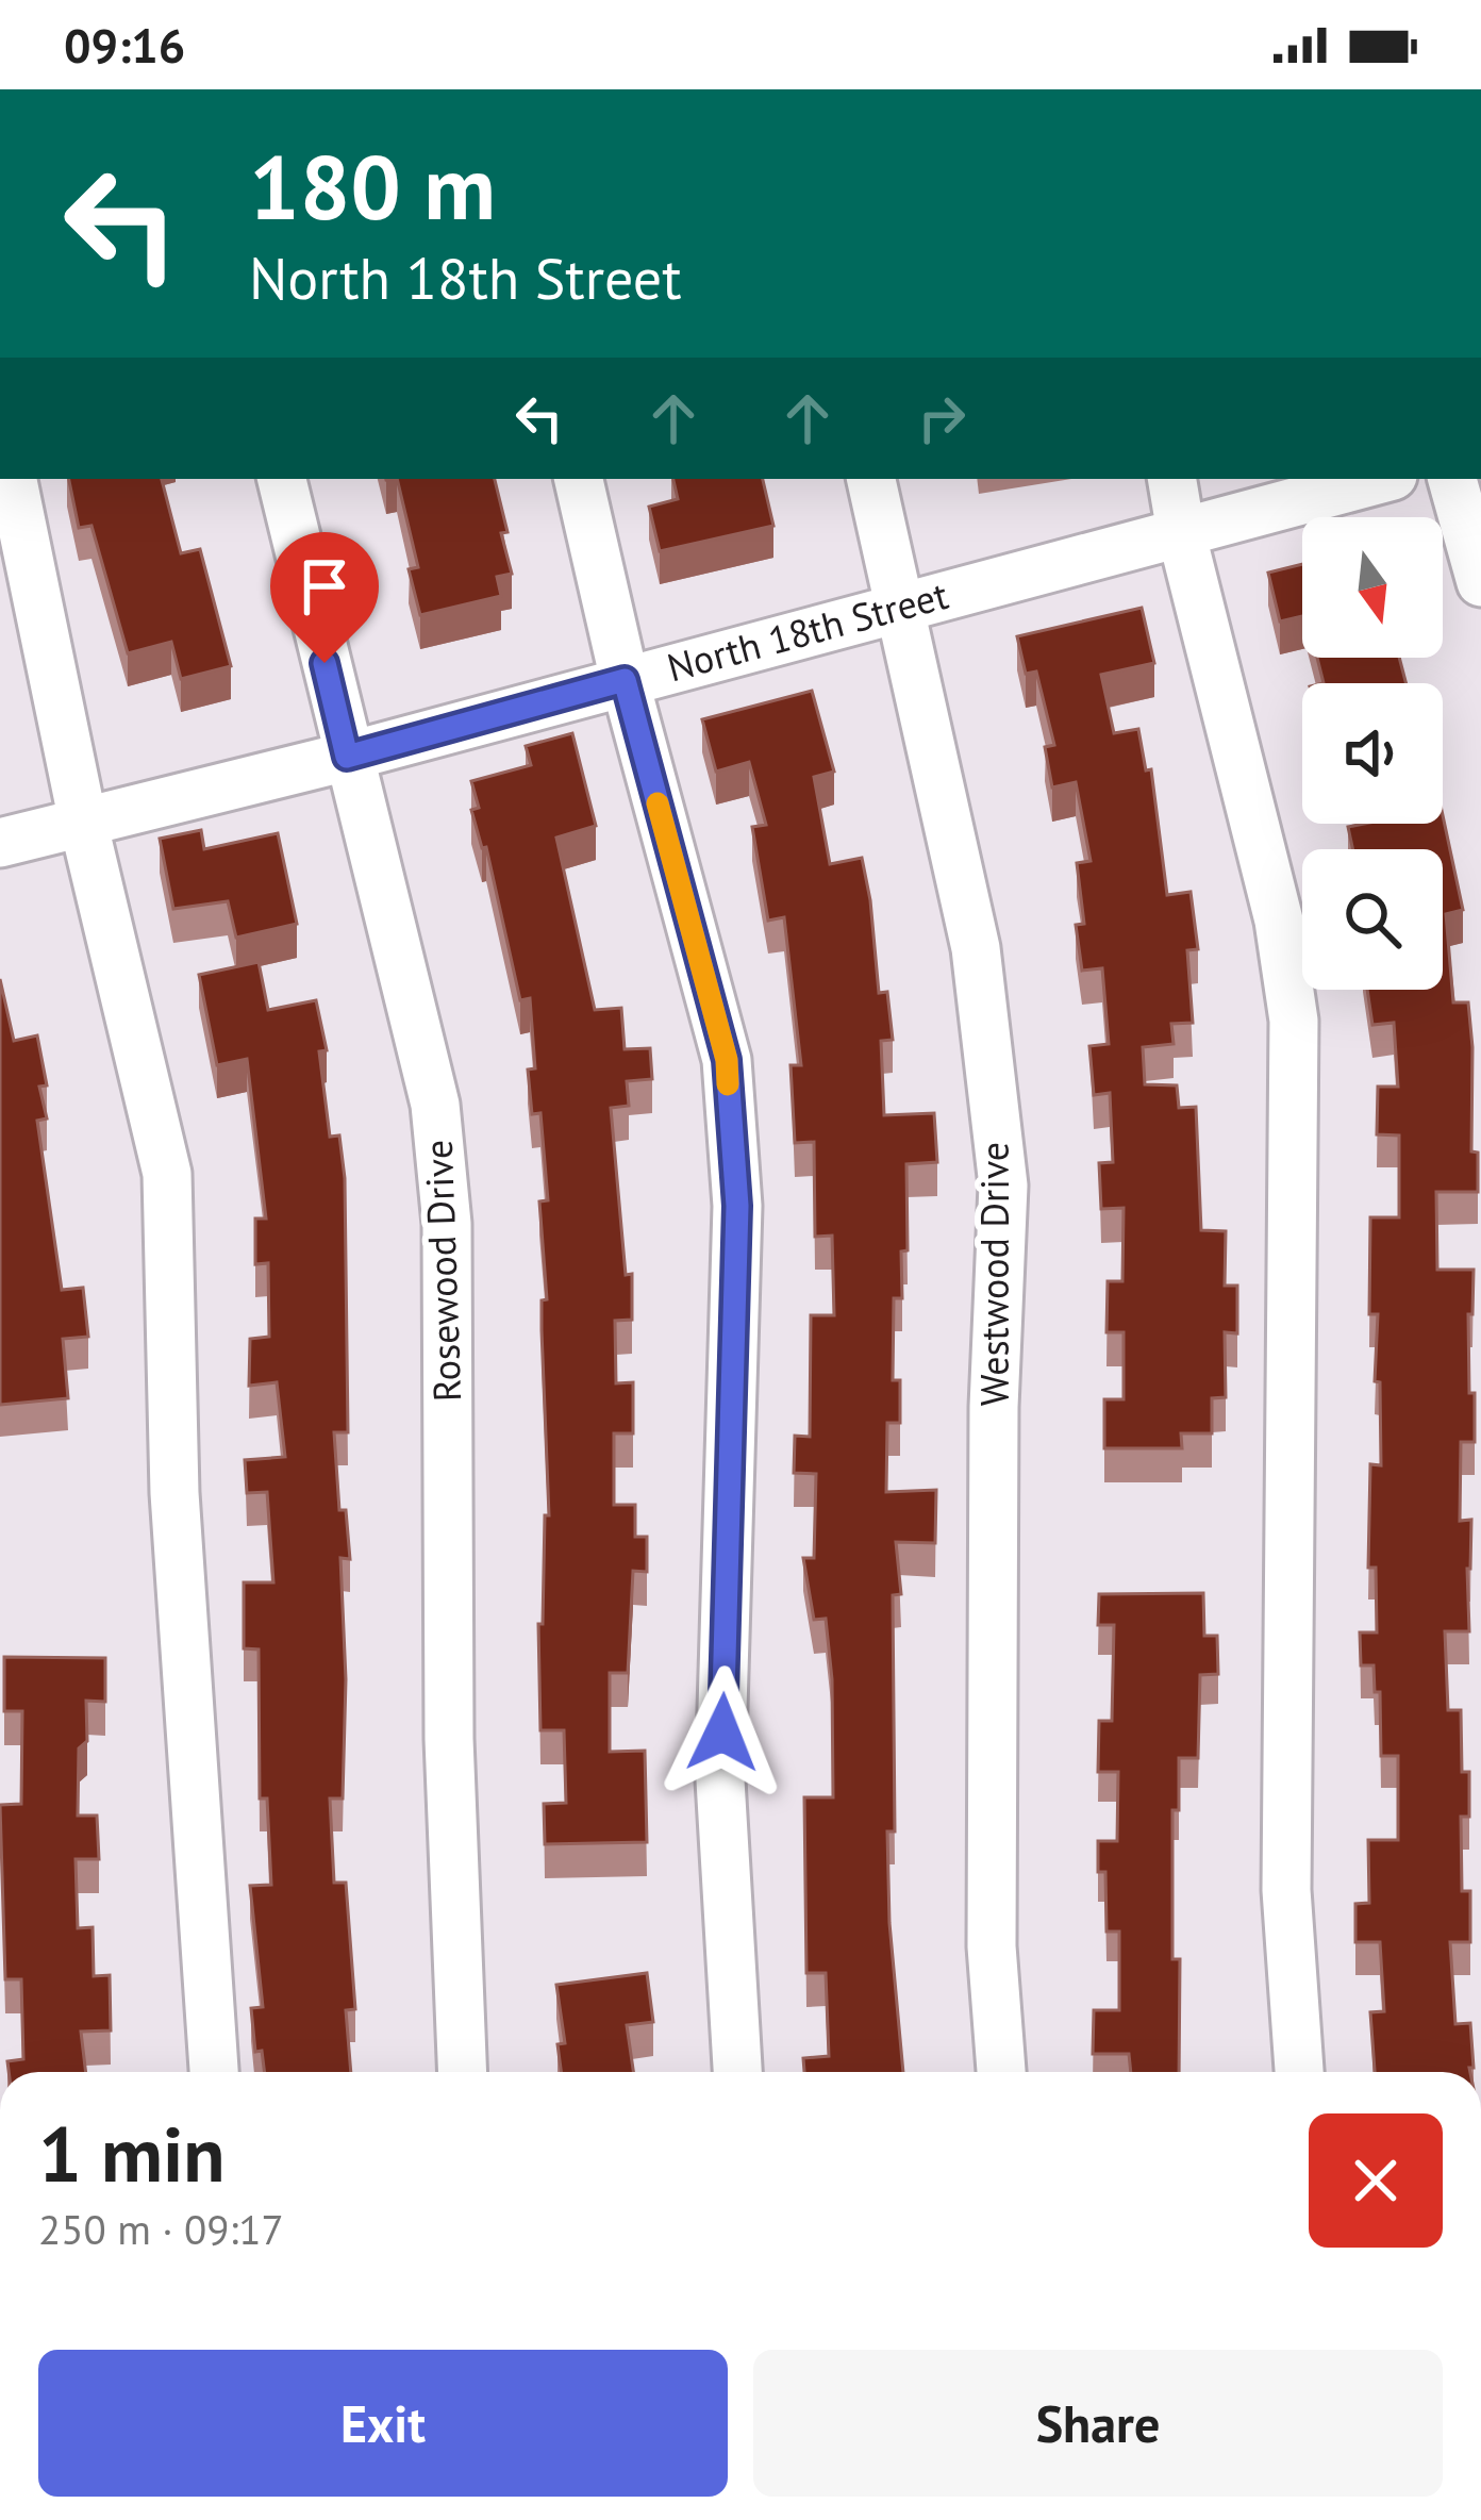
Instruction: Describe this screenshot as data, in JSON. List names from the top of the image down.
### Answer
{
  "streets": {
    "street": ["North 18th Street", "Rosewood Drive", "Westwood Drive"]
  },
  "crossings": [
    ["North 18th Street", "Rosewood Drive"],
    ["North 18th Street", "Westwood Drive"]
  ],
  "north": "bottom",
  "page": {
    "status": "09:16",
    "turn": ["180 m", "North 18th Street"],
    "heading": ["1 min", "250 m · 09:17"],
    "buttons": ["Exit", "Share"]
  }
}
